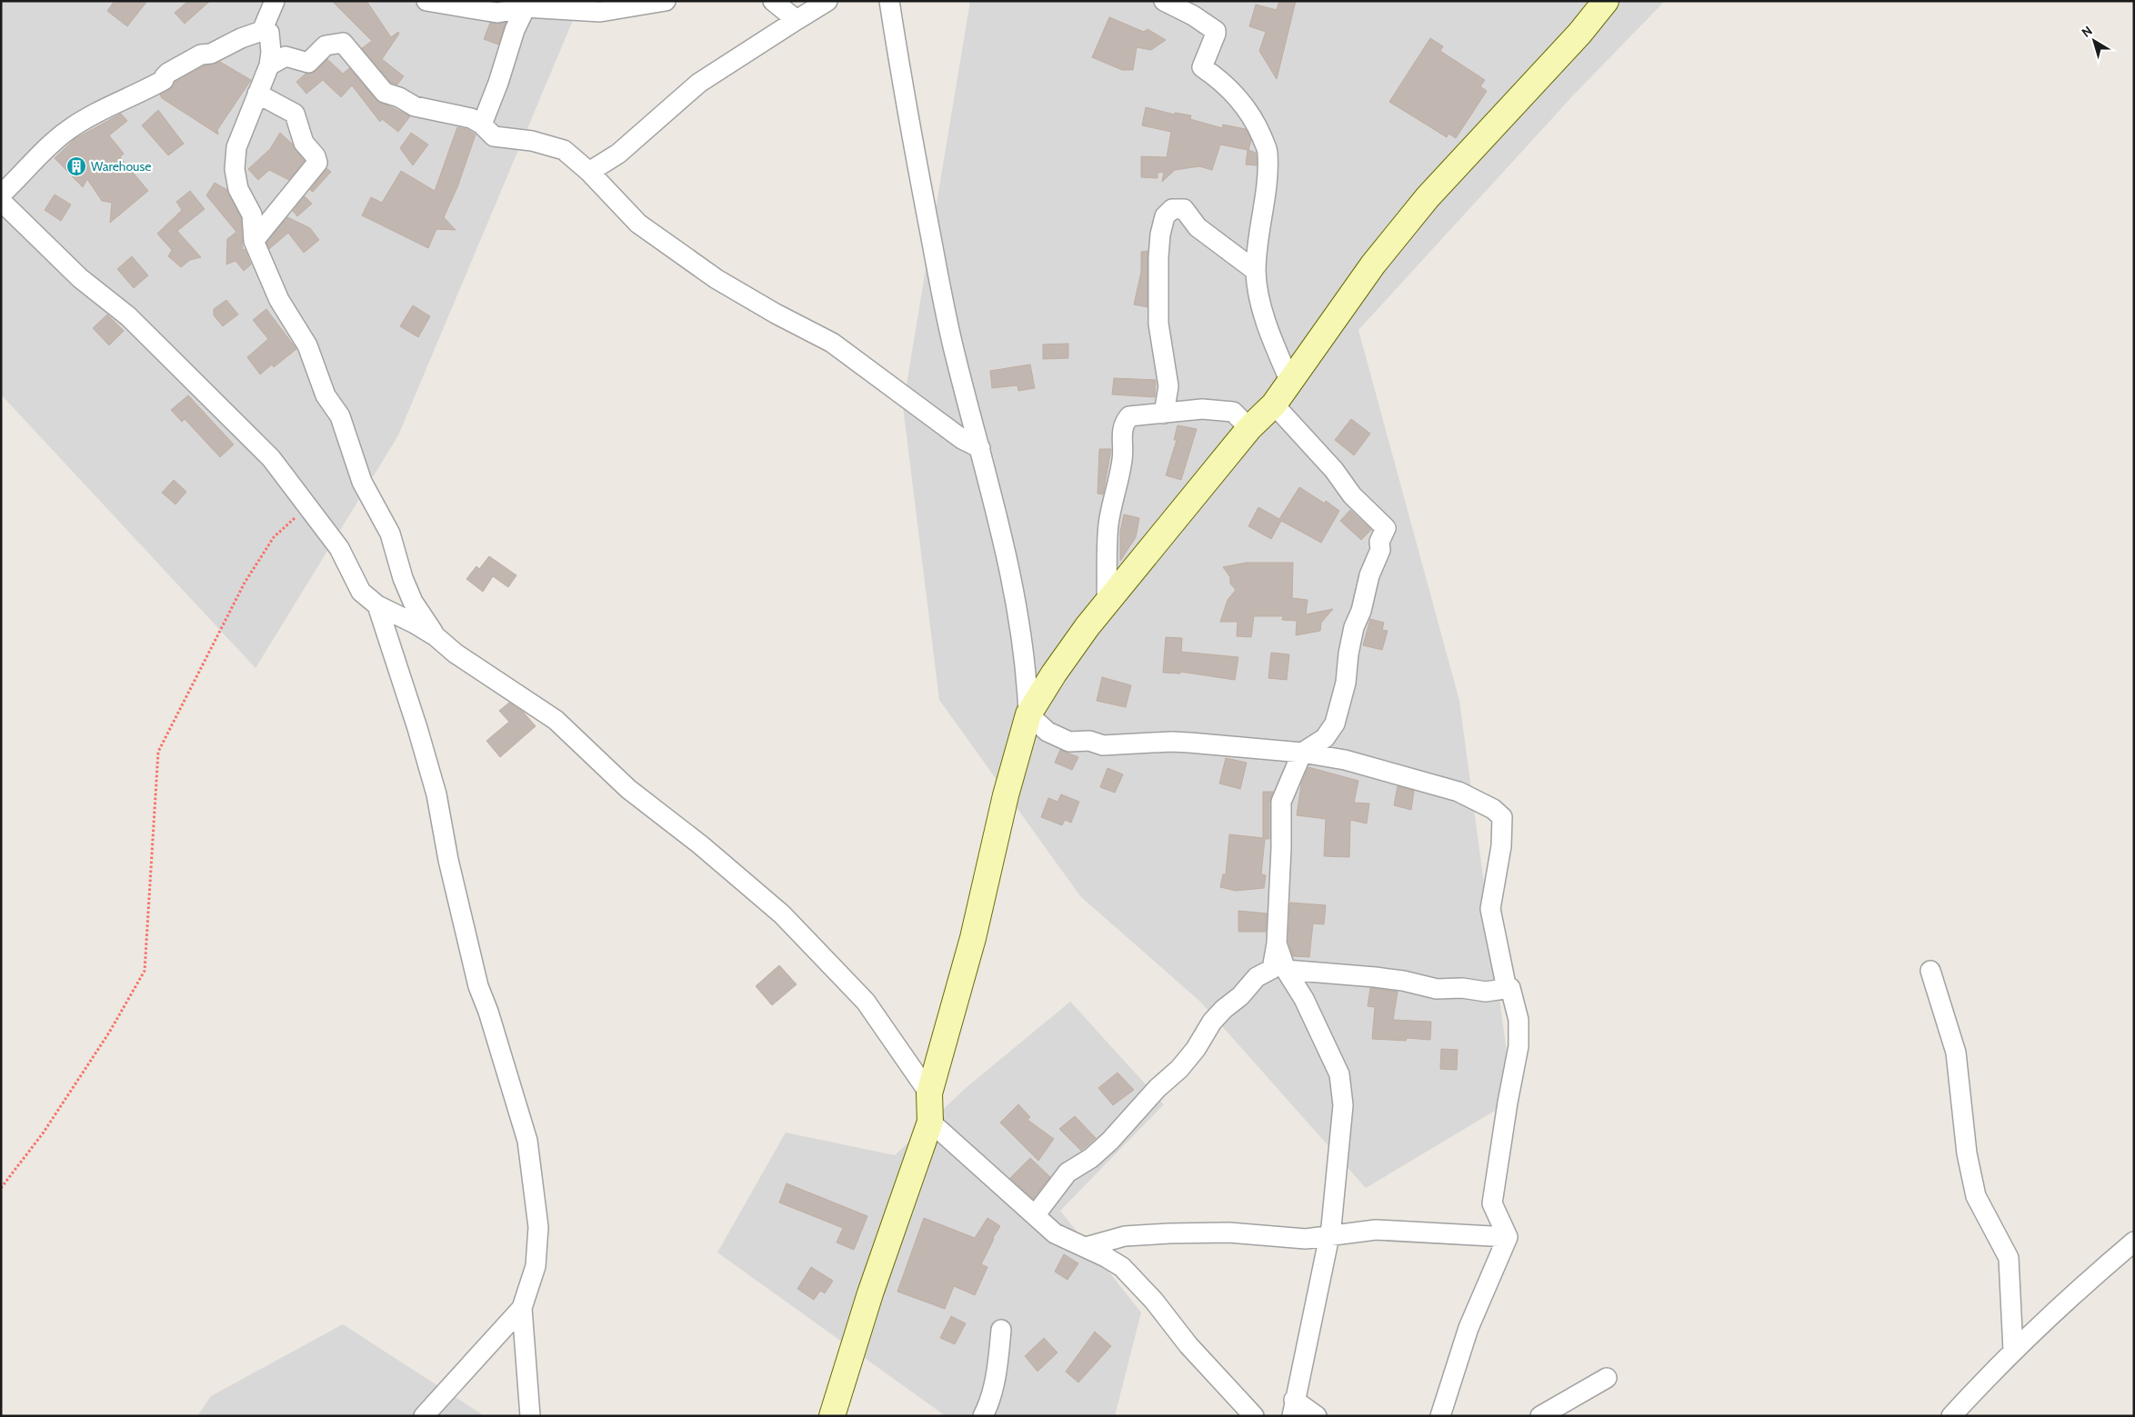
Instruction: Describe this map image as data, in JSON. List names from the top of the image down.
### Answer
{
  "places": {
    "building": ["Warehouse"]
  },
  "north": "top left"
}
